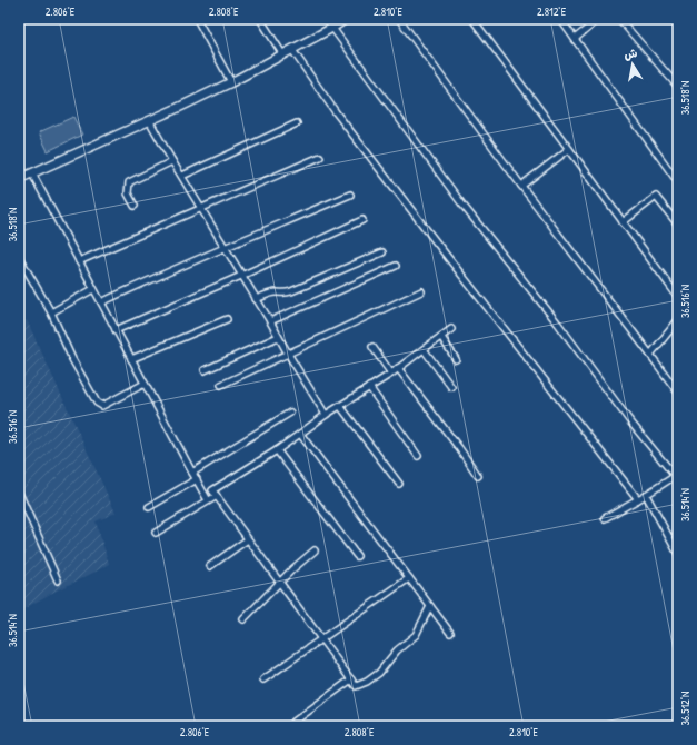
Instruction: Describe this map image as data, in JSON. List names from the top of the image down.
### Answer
{
  "north": "top",
  "coordinates": [
    "2.806°E",
    "2.808°E",
    "2.810°E",
    "2.812°E",
    "36.518°N",
    "36.516°N",
    "36.514°N",
    "36.512°N"
  ]
}
